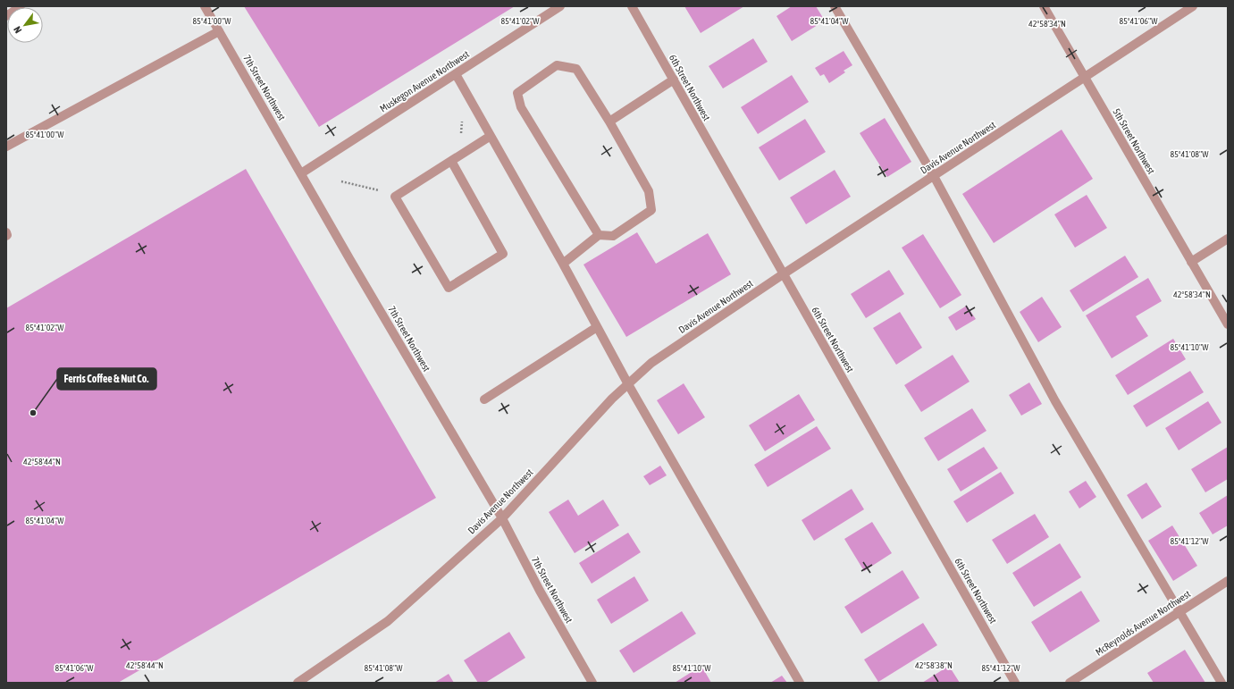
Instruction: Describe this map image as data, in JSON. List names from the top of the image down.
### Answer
{
  "streets": {
    "street": [
      "Muskegon Avenue Northwest",
      "7th Street Northwest",
      "6th Street Northwest",
      "5th Street Northwest",
      "Davis Avenue Northwest",
      "McReynolds Avenue Northwest"
    ]
  },
  "crossings": [
    ["Muskegon Avenue Northwest", "7th Street Northwest"],
    ["7th Street Northwest", "Davis Avenue Northwest"],
    ["6th Street Northwest", "Davis Avenue Northwest"],
    ["5th Street Northwest", "Davis Avenue Northwest"]
  ],
  "places": ["Ferris Coffee & Nut Co."],
  "north": "bottom left",
  "coordinates": [
    "85°41'06\"W",
    "85°41'00\"W",
    "85°41'02\"W",
    "85°41'04\"W",
    "42°58'34\"N",
    "85°41'08\"W",
    "85°41'10\"W",
    "42°58'44\"N",
    "85°41'12\"W",
    "42°58'38\"N"
  ]
}
